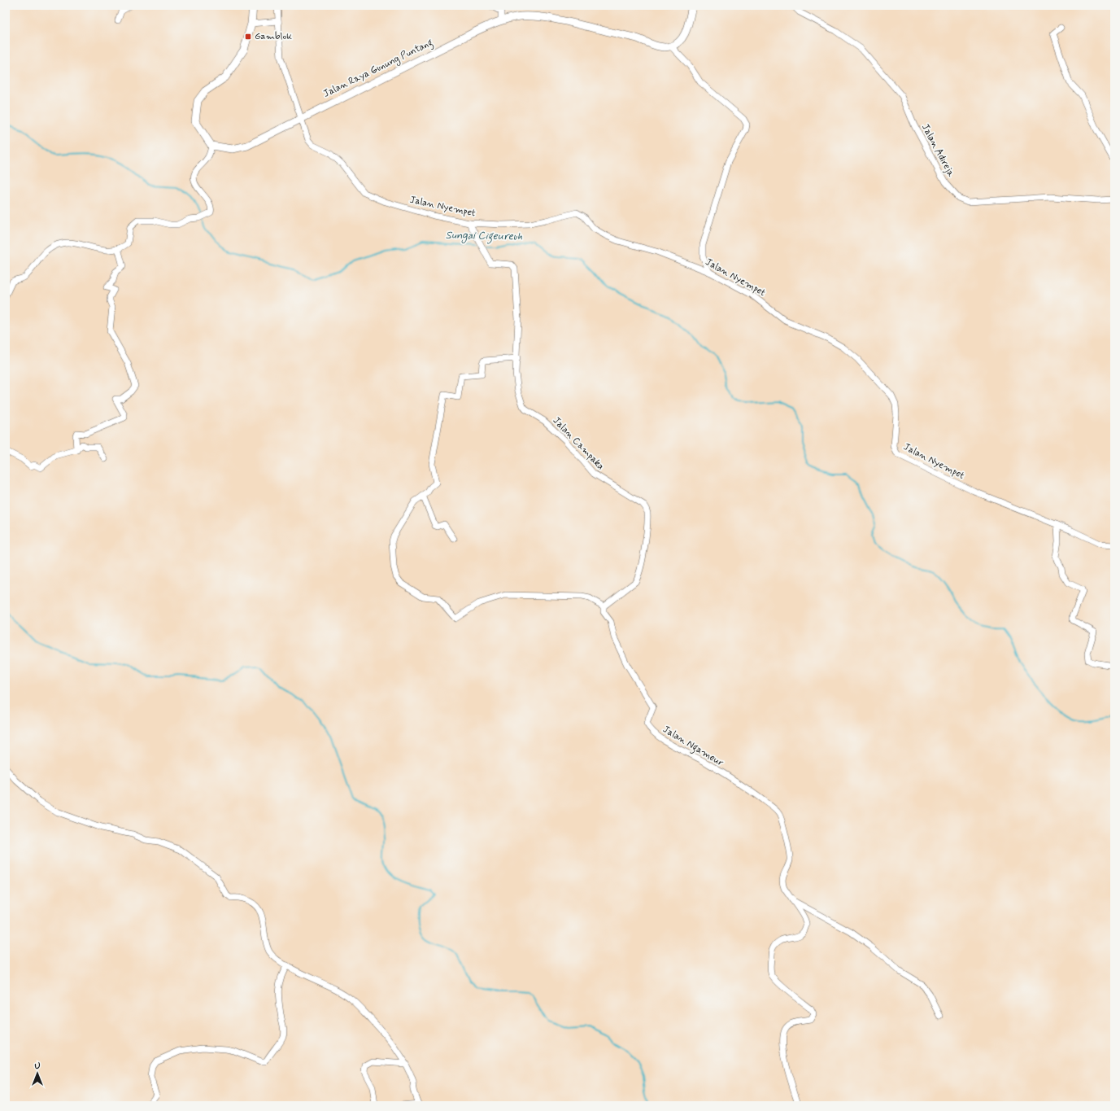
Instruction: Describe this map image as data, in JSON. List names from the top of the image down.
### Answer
{
  "streets": {
    "street": [
      "Jalan Raya Gunung Puntang",
      "Jalan Adireja",
      "Jalan Nyempet",
      "Jalan Campaka",
      "Jalan Ngameur"
    ]
  },
  "crossings": [
    ["Jalan Raya Gunung Puntang", "Jalan Nyempet"],
    ["Jalan Nyempet", "Jalan Campaka"],
    ["Jalan Campaka", "Jalan Ngameur"]
  ],
  "water": ["Sungai Cigeureuh"],
  "places": {
    "transit": ["Gamblok"]
  },
  "north": "top"
}
